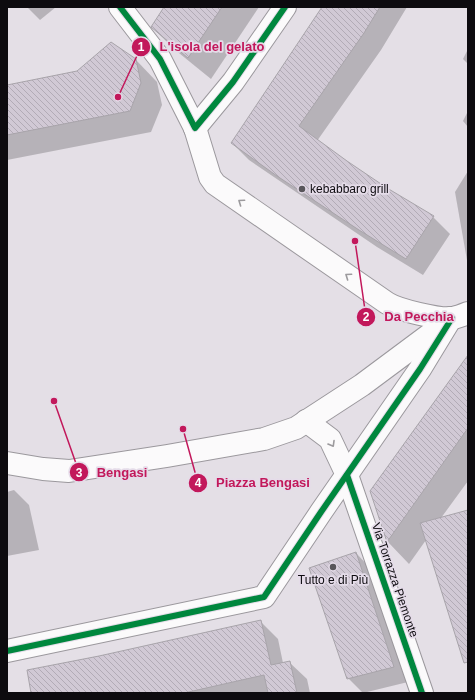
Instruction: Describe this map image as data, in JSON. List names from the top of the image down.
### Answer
{
  "streets": {
    "street": ["Via Torrazza Piemonte"]
  },
  "places": [
    "L'isola del gelato",
    "kebabbaro grill",
    "Da Pecchia",
    "Bengasi",
    "Piazza Bengasi",
    "Tutto e di Più"
  ]
}
